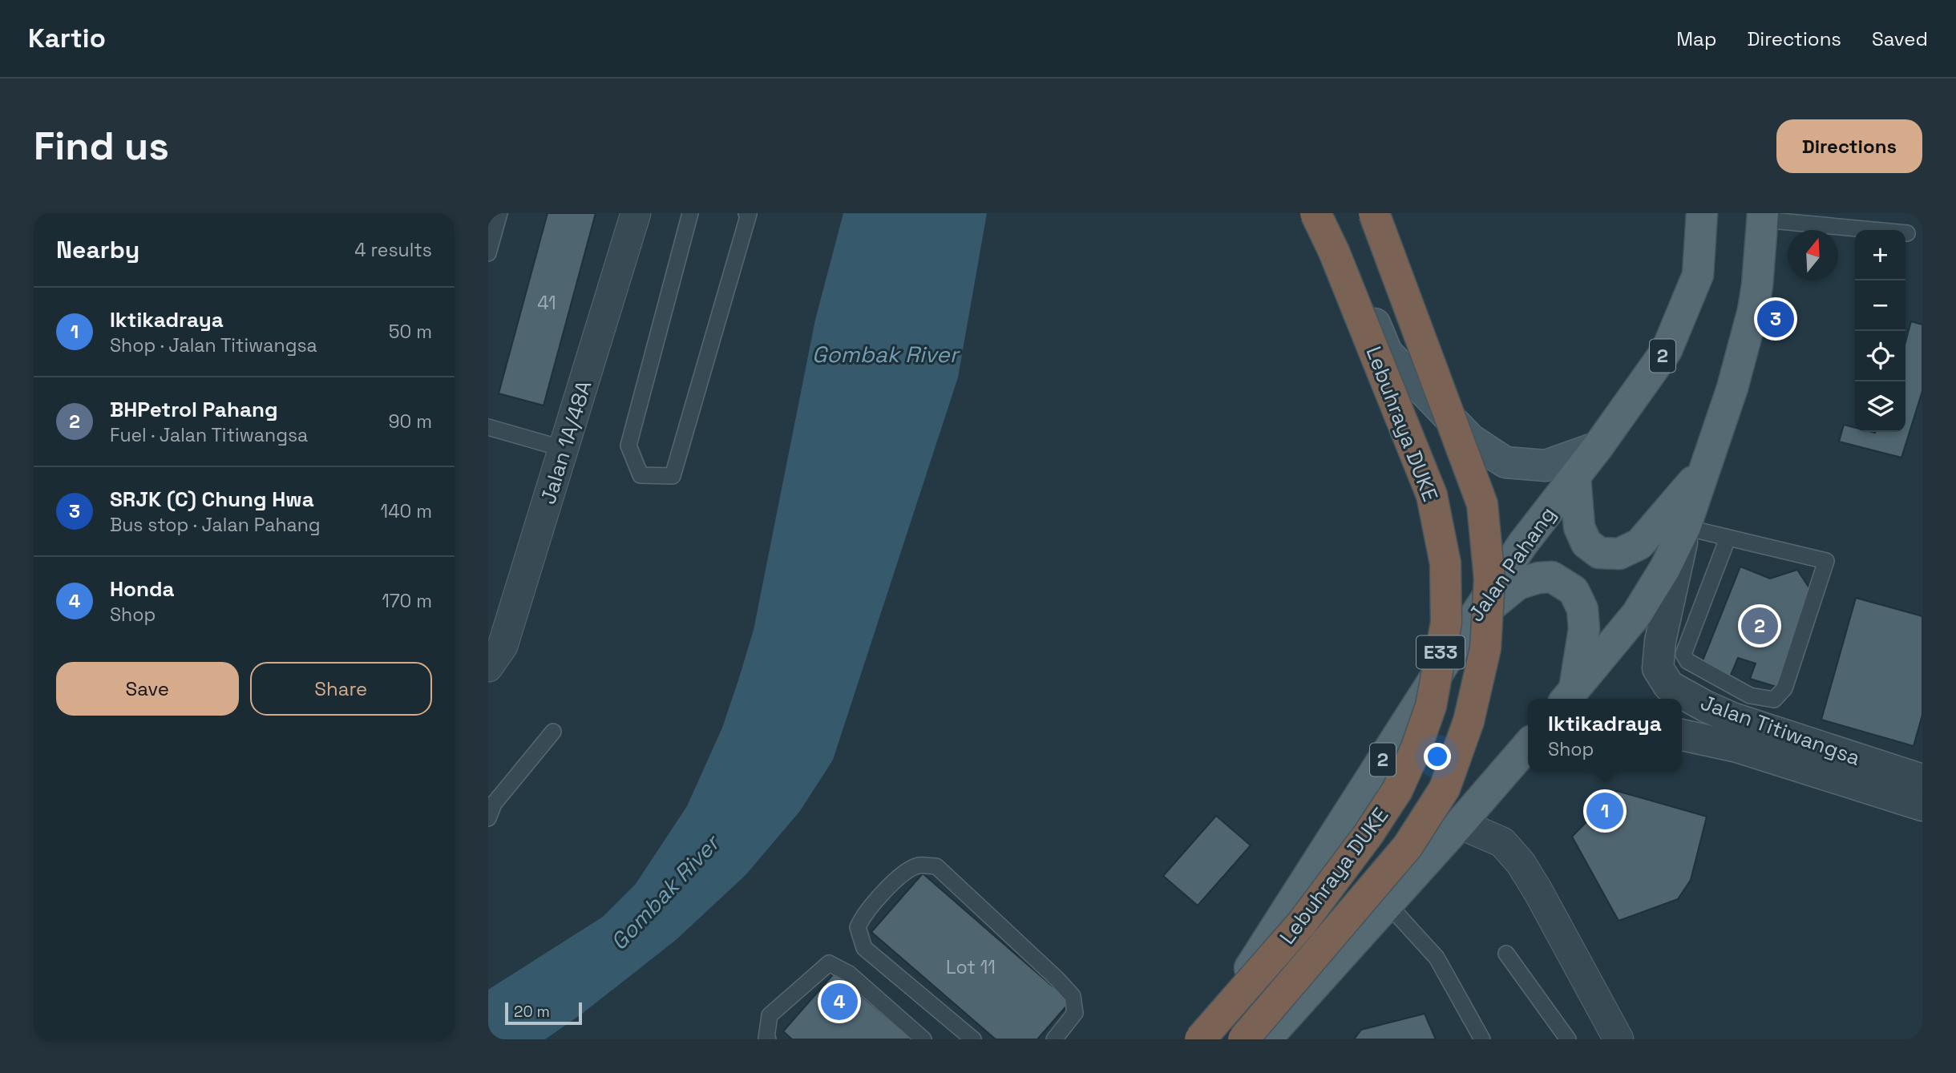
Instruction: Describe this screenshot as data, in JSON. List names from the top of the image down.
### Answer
{
  "streets": {
    "highway": ["Lebuhraya DUKE", "E33"],
    "main road": ["2", "Jalan Pahang"],
    "street": ["Jalan 1A/48A", "Jalan Titiwangsa"]
  },
  "water": ["Gombak River"],
  "house_numbers": ["41", "Lot 11"],
  "scale_bar": "20 m",
  "north": "top",
  "page": {
    "header": "Kartio",
    "nav": ["Map", "Directions", "Saved"],
    "buttons": [
      "Directions",
      ["Save", "Share"]
    ],
    "title": "Find us",
    "heading": ["Nearby", "4 results"],
    "map_buttons": ["+", "−"],
    "list": [
      {
        "mark": "1",
        "name": "Iktikadraya",
        "note": "Shop · Jalan Titiwangsa",
        "value": "50 m"
      },
      {
        "mark": "2",
        "name": "BHPetrol Pahang",
        "note": "Fuel · Jalan Titiwangsa",
        "value": "90 m"
      },
      {
        "mark": "3",
        "name": "SRJK (C) Chung Hwa",
        "note": "Bus stop · Jalan Pahang",
        "value": "140 m"
      },
      {
        "mark": "4",
        "name": "Honda",
        "note": "Shop",
        "value": "170 m"
      }
    ],
    "pins": [
      "3",
      "2",
      "1",
      "4"
    ],
    "popup": ["Iktikadraya", "Shop"],
    "scale": "20 m"
  }
}
